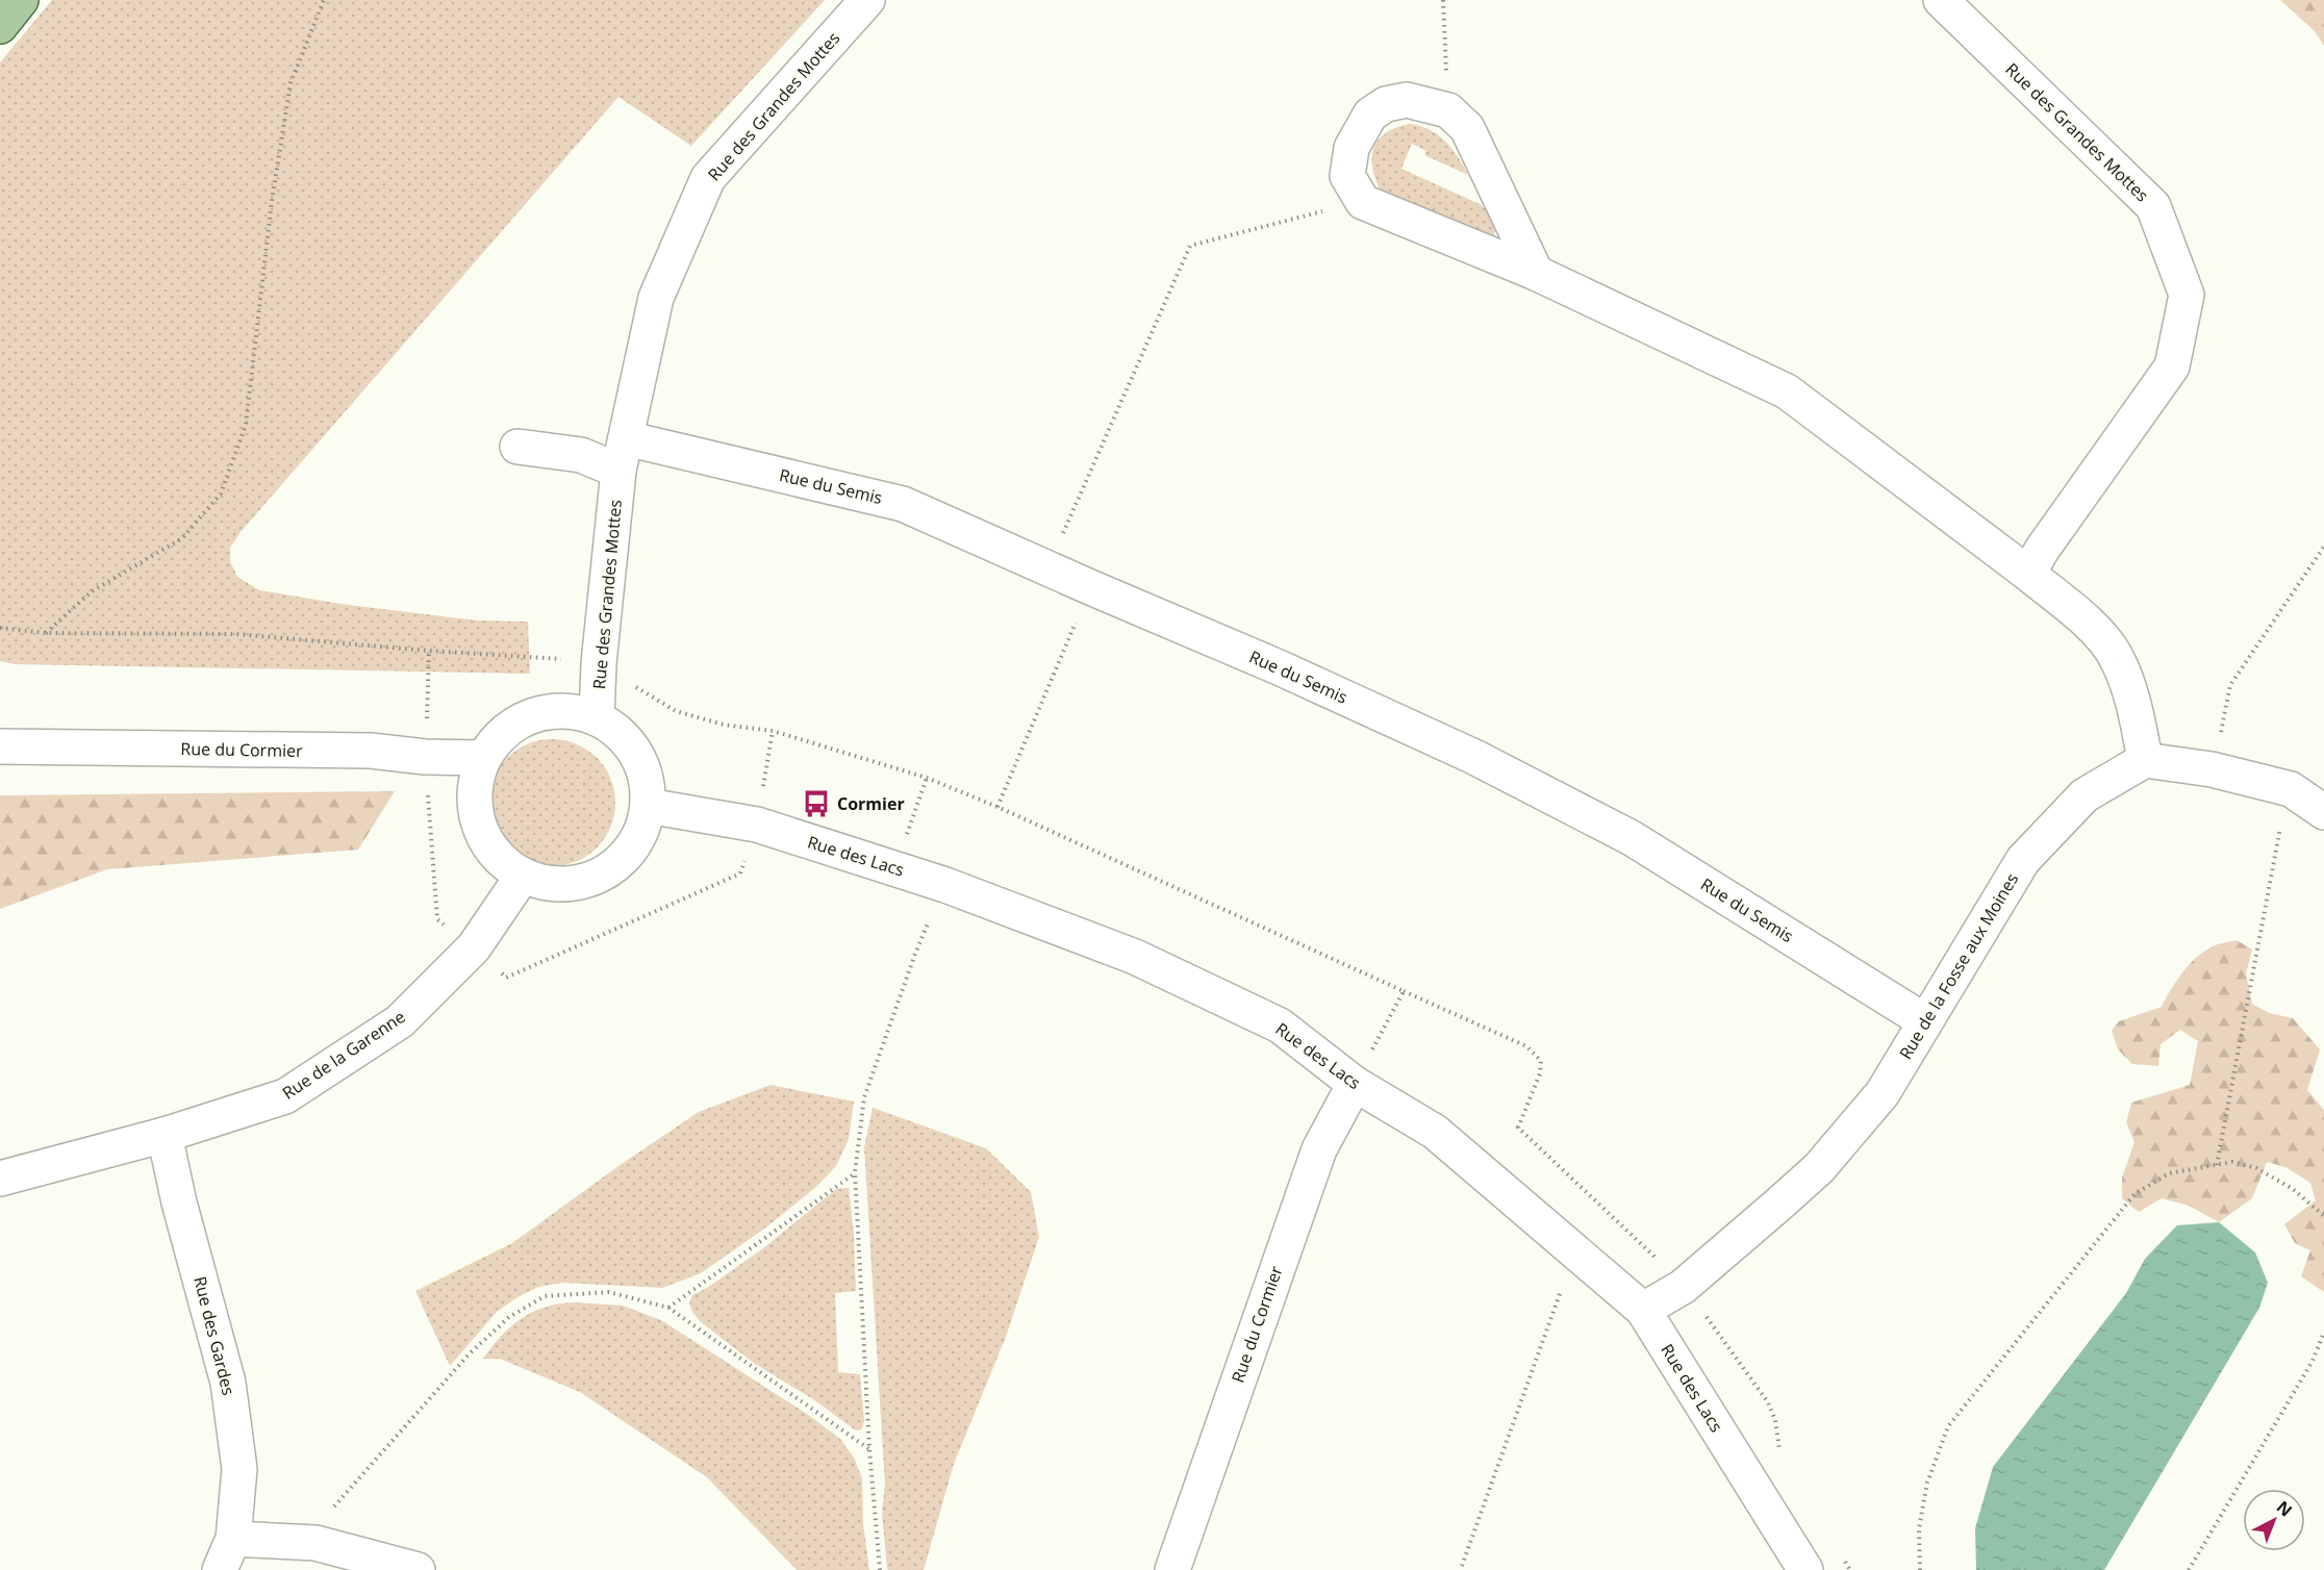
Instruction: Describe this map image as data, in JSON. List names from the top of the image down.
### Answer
{
  "streets": {
    "street": [
      "Rue des Grandes Mottes",
      "Rue du Semis",
      "Rue du Cormier",
      "Rue des Lacs",
      "Rue de la Fosse aux Moines",
      "Rue de la Garenne",
      "Rue des Gardes"
    ]
  },
  "crossings": [
    ["Rue des Grandes Mottes", "Rue du Semis"],
    ["Rue des Grandes Mottes", "Rue du Cormier"],
    ["Rue des Grandes Mottes", "Rue des Lacs"],
    ["Rue des Grandes Mottes", "Rue de la Garenne"],
    ["Rue du Semis", "Rue de la Fosse aux Moines"],
    ["Rue du Cormier", "Rue des Lacs"],
    ["Rue du Cormier", "Rue de la Garenne"],
    ["Rue des Lacs", "Rue de la Fosse aux Moines"],
    ["Rue des Lacs", "Rue de la Garenne"],
    ["Rue de la Garenne", "Rue des Gardes"]
  ],
  "places": {
    "bus stop": ["Cormier"]
  },
  "north": "top right"
}
